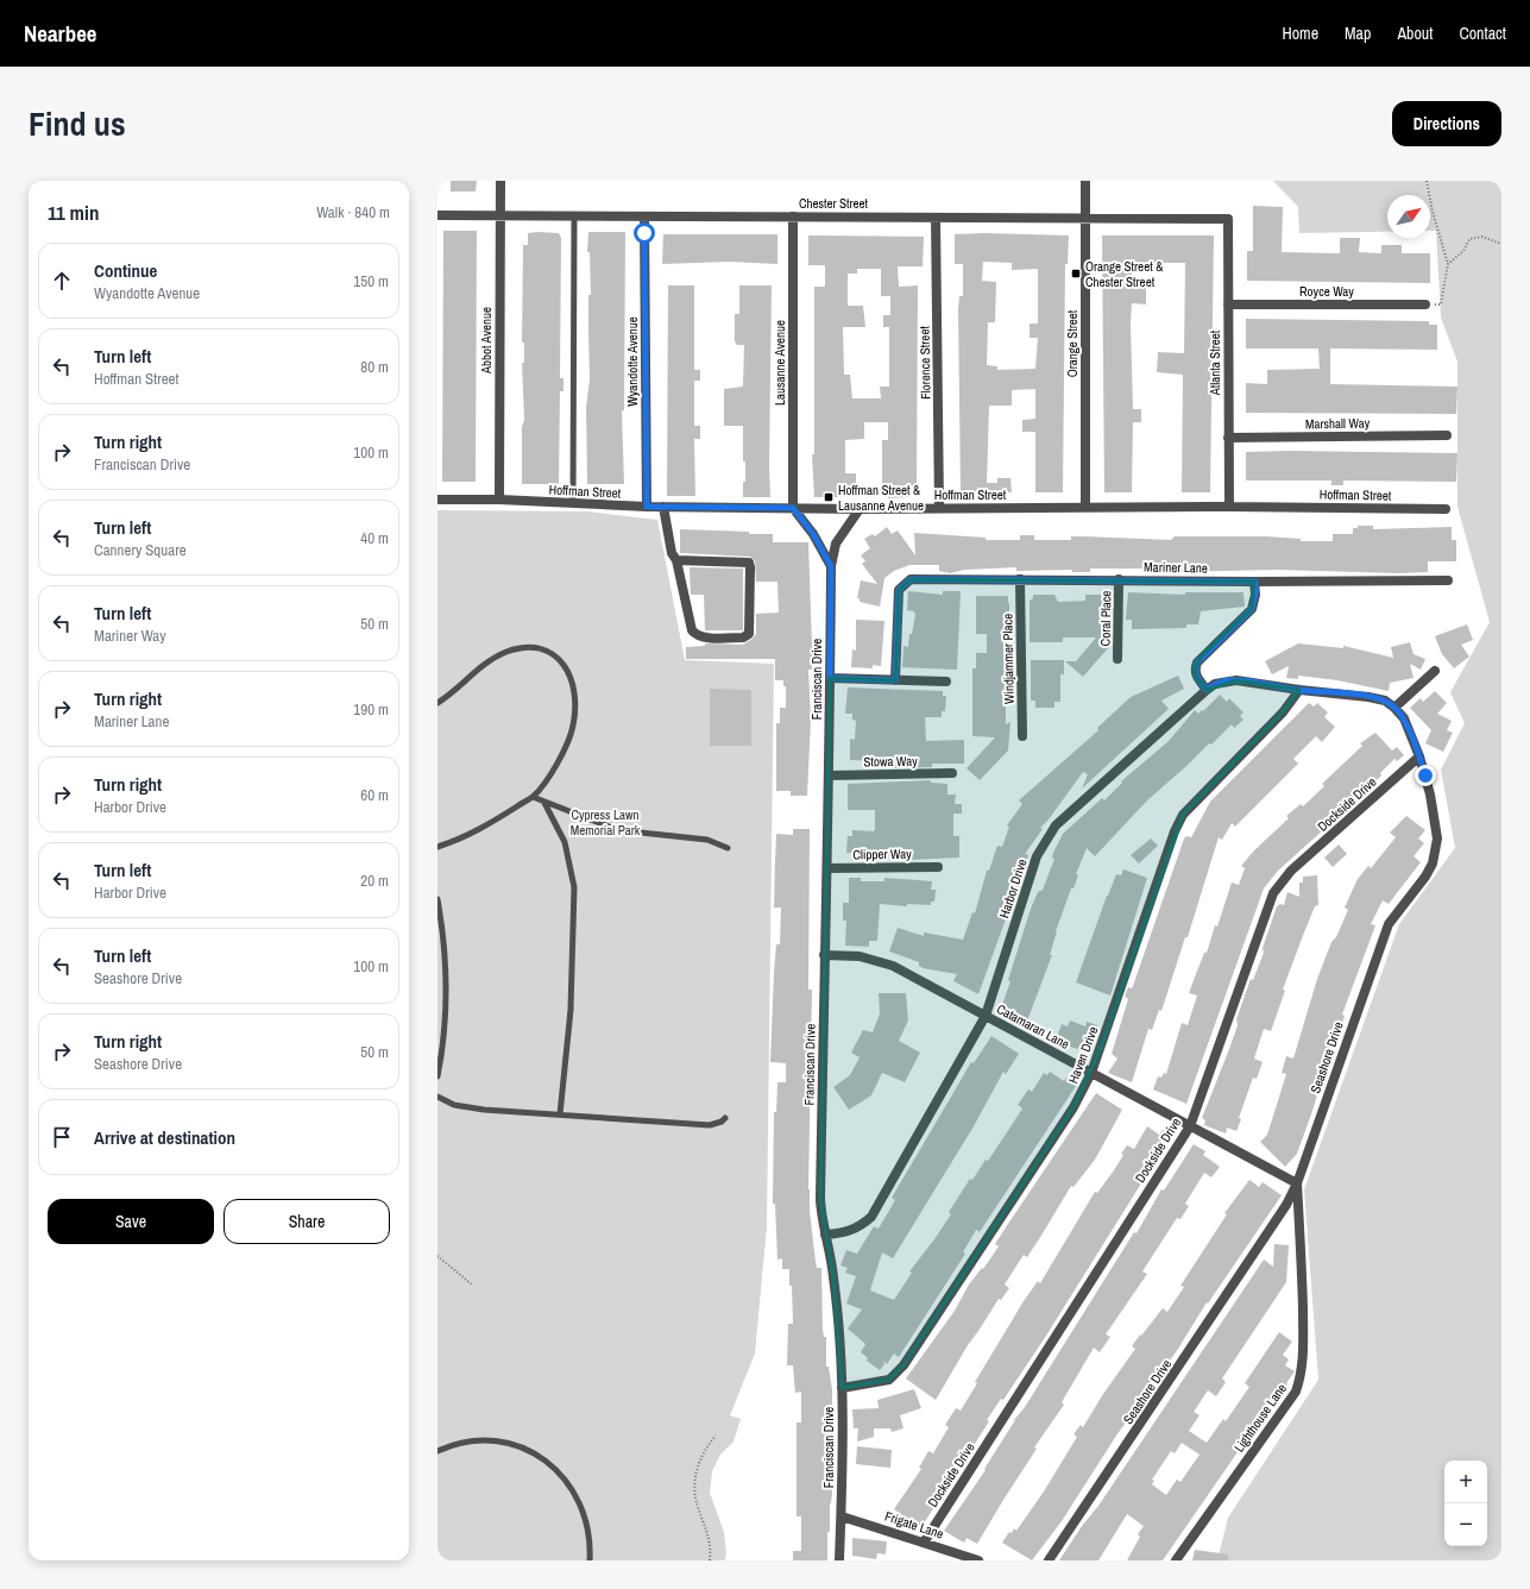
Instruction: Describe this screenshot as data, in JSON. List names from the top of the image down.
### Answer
{
  "streets": {
    "street": [
      "Chester Street",
      "Royce Way",
      "Abbot Avenue",
      "Orange Street",
      "Wyandotte Avenue",
      "Lausanne Avenue",
      "Florence Street",
      "Atlanta Street",
      "Marshall Way",
      "Hoffman Street",
      "Mariner Lane",
      "Coral Place",
      "Windjammer Place",
      "Franciscan Drive",
      "Stowa Way",
      "Dockside Drive",
      "Clipper Way",
      "Harbor Drive",
      "Catamaran Lane",
      "Haven Drive",
      "Seashore Drive",
      "Lighthouse Lane",
      "Frigate Lane"
    ]
  },
  "crossings": [
    ["Chester Street", "Abbot Avenue"],
    ["Chester Street", "Orange Street"],
    ["Chester Street", "Wyandotte Avenue"],
    ["Chester Street", "Lausanne Avenue"],
    ["Chester Street", "Florence Street"],
    ["Chester Street", "Atlanta Street"],
    ["Royce Way", "Atlanta Street"],
    ["Abbot Avenue", "Hoffman Street"],
    ["Orange Street", "Hoffman Street"],
    ["Wyandotte Avenue", "Hoffman Street"],
    ["Lausanne Avenue", "Hoffman Street"],
    ["Lausanne Avenue", "Franciscan Drive"],
    ["Florence Street", "Hoffman Street"],
    ["Atlanta Street", "Marshall Way"],
    ["Atlanta Street", "Hoffman Street"],
    ["Hoffman Street", "Franciscan Drive"],
    ["Mariner Lane", "Coral Place"],
    ["Mariner Lane", "Windjammer Place"],
    ["Franciscan Drive", "Stowa Way"],
    ["Franciscan Drive", "Clipper Way"],
    ["Franciscan Drive", "Harbor Drive"],
    ["Franciscan Drive", "Catamaran Lane"],
    ["Franciscan Drive", "Haven Drive"],
    ["Franciscan Drive", "Frigate Lane"],
    ["Dockside Drive", "Catamaran Lane"],
    ["Dockside Drive", "Seashore Drive"],
    ["Dockside Drive", "Frigate Lane"],
    ["Harbor Drive", "Catamaran Lane"],
    ["Catamaran Lane", "Haven Drive"],
    ["Catamaran Lane", "Seashore Drive"],
    ["Catamaran Lane", "Lighthouse Lane"],
    ["Seashore Drive", "Lighthouse Lane"]
  ],
  "parks": ["Cypress Lawn Memorial Park"],
  "places": {
    "transit": ["Orange Street & Chester Street", "Hoffman Street & Lausanne Avenue"]
  },
  "north": "top right",
  "page": {
    "header": "Nearbee",
    "nav": [
      "Home",
      "Map",
      "About",
      "Contact"
    ],
    "title": "Find us",
    "buttons": [
      "Directions",
      ["Save", "Share"]
    ],
    "heading": ["11 min", "Walk · 840 m"],
    "list": [
      ["Continue", "Wyandotte Avenue", "150 m"],
      ["Turn left", "Hoffman Street", "80 m"],
      ["Turn right", "Franciscan Drive", "100 m"],
      ["Turn left", "Cannery Square", "40 m"],
      ["Turn left", "Mariner Way", "50 m"],
      ["Turn right", "Mariner Lane", "190 m"],
      ["Turn right", "Harbor Drive", "60 m"],
      ["Turn left", "Harbor Drive", "20 m"],
      ["Turn left", "Seashore Drive", "100 m"],
      ["Turn right", "Seashore Drive", "50 m"],
      "Arrive at destination"
    ],
    "map_buttons": ["+", "−"]
  }
}
